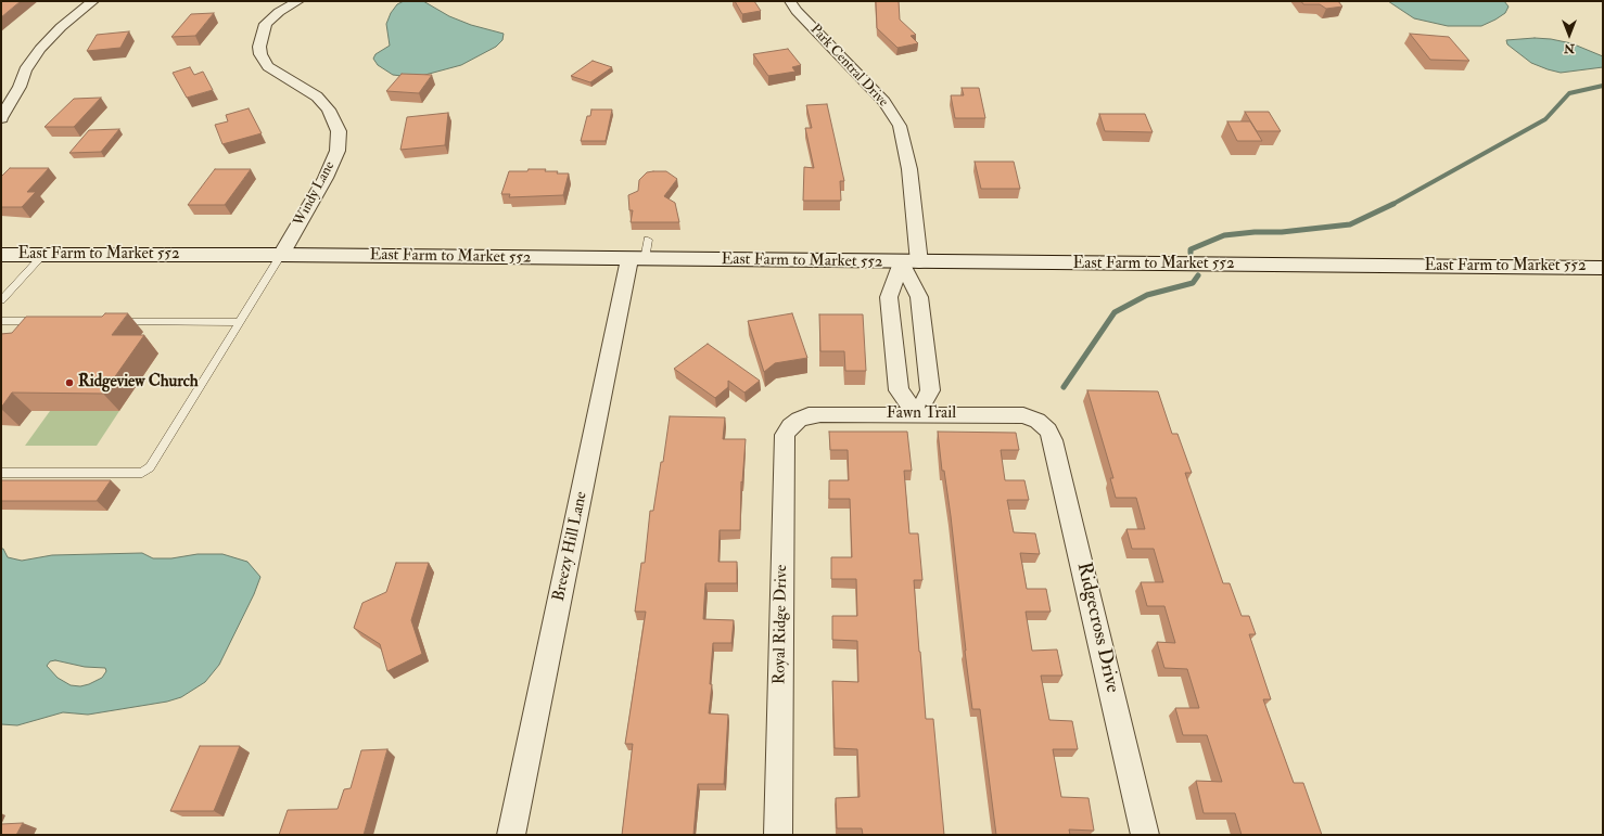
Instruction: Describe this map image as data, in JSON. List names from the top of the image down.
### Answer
{
  "streets": {
    "main road": ["East Farm to Market 552"],
    "street": [
      "Park Central Drive",
      "Windy Lane",
      "Fawn Trail",
      "Breezy Hill Lane",
      "Royal Ridge Drive",
      "Ridgecross Drive"
    ]
  },
  "crossings": [
    ["Park Central Drive", "East Farm to Market 552"],
    ["Windy Lane", "East Farm to Market 552"],
    ["East Farm to Market 552", "Breezy Hill Lane"],
    ["Fawn Trail", "Royal Ridge Drive"],
    ["Fawn Trail", "Ridgecross Drive"]
  ],
  "places": ["Ridgeview Church"],
  "north": "bottom"
}
